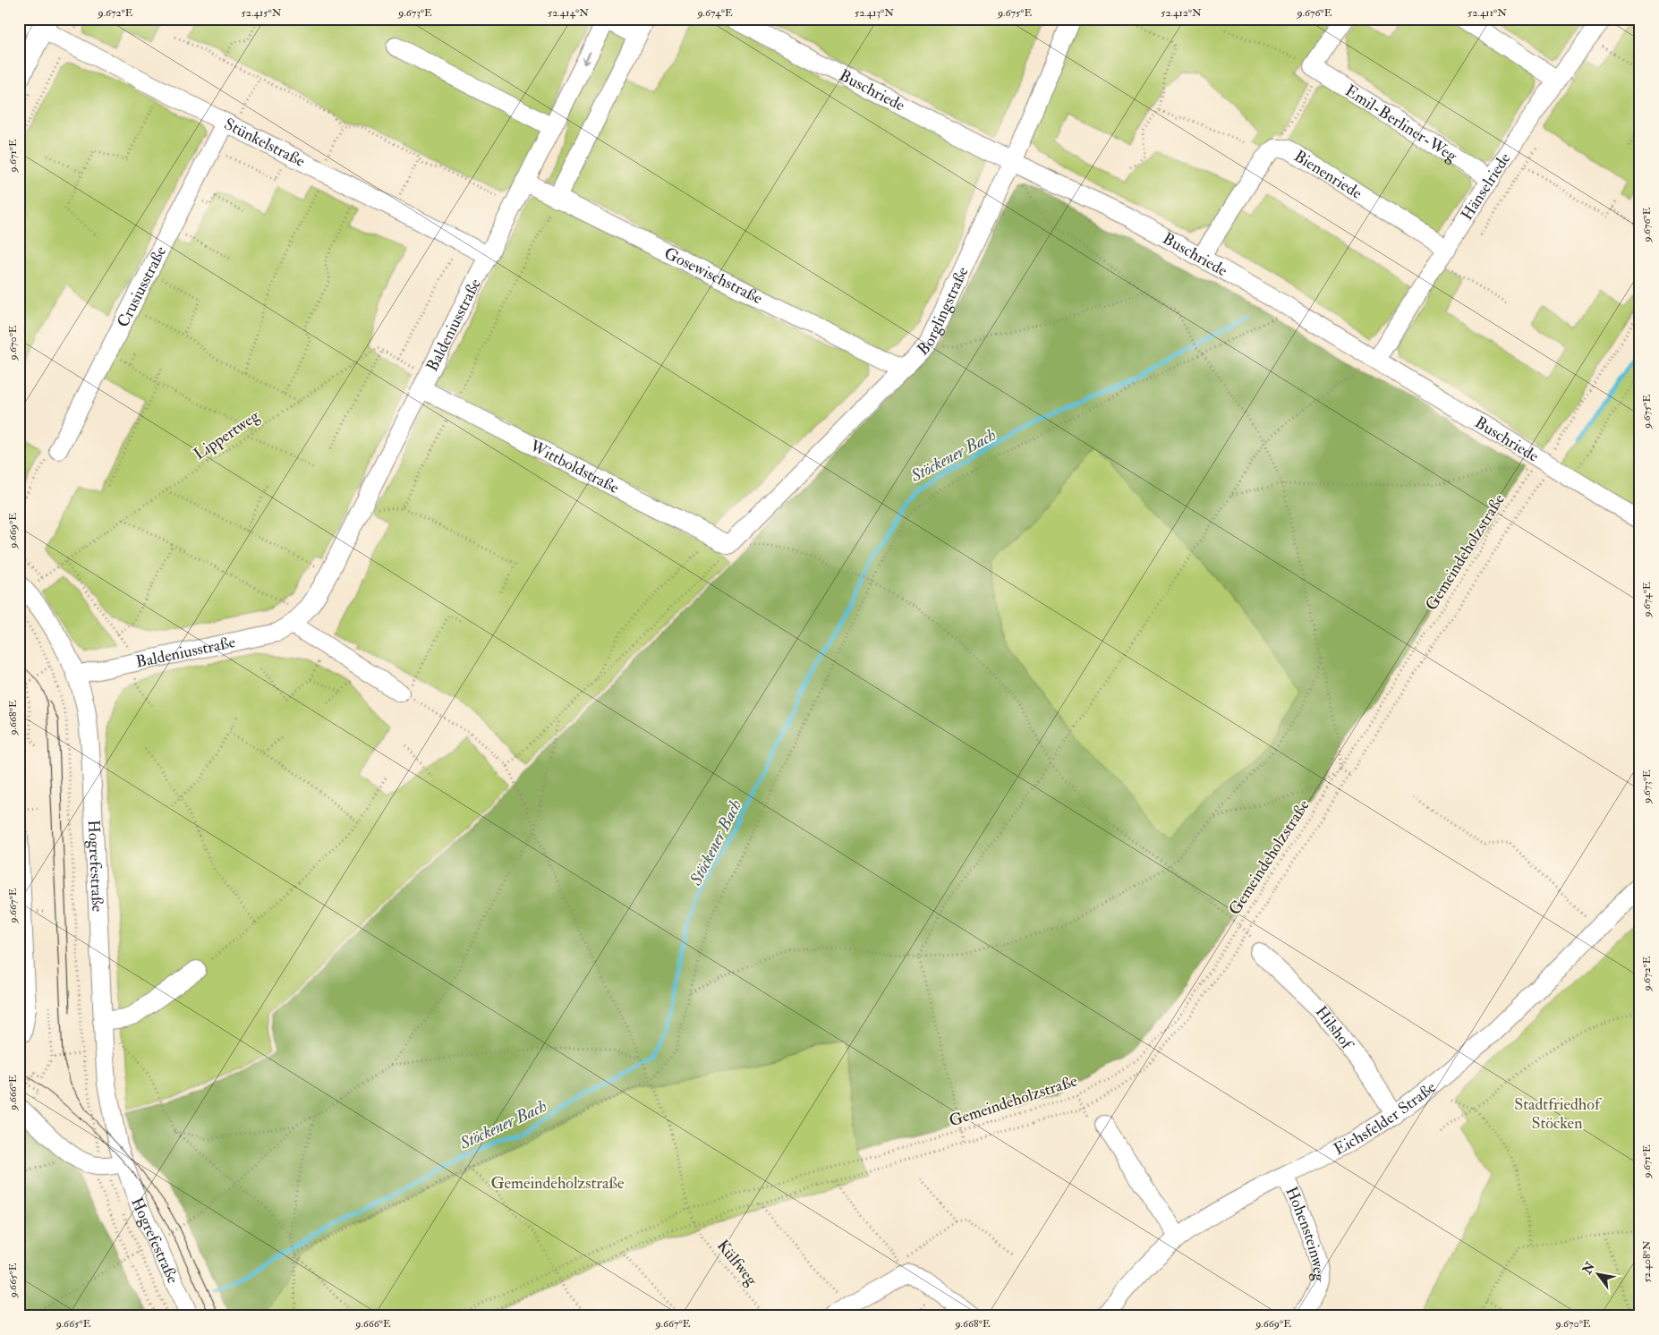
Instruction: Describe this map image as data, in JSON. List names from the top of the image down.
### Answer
{
  "streets": {
    "street": [
      "Buschriede",
      "Emil-Berliner-Weg",
      "Stünkelstraße",
      "Bienenriede",
      "Hänselriede",
      "Gosewischstraße",
      "Crusiusstraße",
      "Borglingstraße",
      "Baldeniusstraße",
      "Wittboldstraße",
      "Hogrefestraße",
      "Hilshof",
      "Eichsfelder Straße",
      "Hohensteinweg"
    ],
    "path": ["Lippertweg", "Gemeindeholzstraße", "Külfweg"]
  },
  "crossings": [
    ["Buschriede", "Bienenriede"],
    ["Buschriede", "Hänselriede"],
    ["Buschriede", "Borglingstraße"],
    ["Emil-Berliner-Weg", "Hänselriede"],
    ["Stünkelstraße", "Crusiusstraße"],
    ["Stünkelstraße", "Baldeniusstraße"],
    ["Bienenriede", "Hänselriede"],
    ["Gosewischstraße", "Borglingstraße"],
    ["Gosewischstraße", "Baldeniusstraße"],
    ["Borglingstraße", "Wittboldstraße"],
    ["Baldeniusstraße", "Wittboldstraße"],
    ["Baldeniusstraße", "Hogrefestraße"],
    ["Gemeindeholzstraße", "Külfweg"],
    ["Hilshof", "Eichsfelder Straße"],
    ["Eichsfelder Straße", "Hohensteinweg"]
  ],
  "water": ["Stöckener Bach"],
  "parks": ["Stadtfriedhof Stöcken", "Gemeindeholzstraße"],
  "north": "top left",
  "coordinates": [
    "9.672°E",
    "52.415°N",
    "9.673°E",
    "52.414°N",
    "9.674°E",
    "52.413°N",
    "9.675°E",
    "52.412°N",
    "9.676°E",
    "52.411°N",
    "9.671°E",
    "9.670°E",
    "9.669°E",
    "9.668°E",
    "9.667°E",
    "9.666°E",
    "52.408°N",
    "9.665°E"
  ]
}
